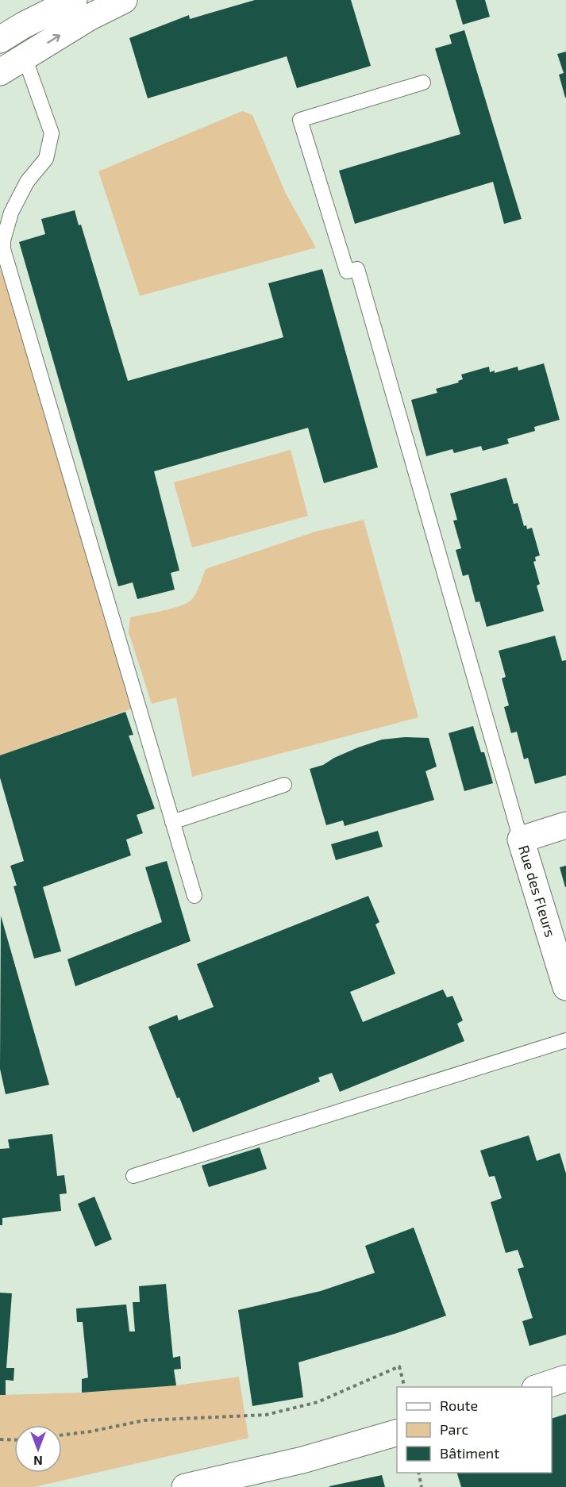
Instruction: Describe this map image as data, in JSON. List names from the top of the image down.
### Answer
{
  "streets": {
    "street": ["Rue des Fleurs"]
  },
  "legend": ["Route", "Parc", "Bâtiment"],
  "north": "bottom"
}
